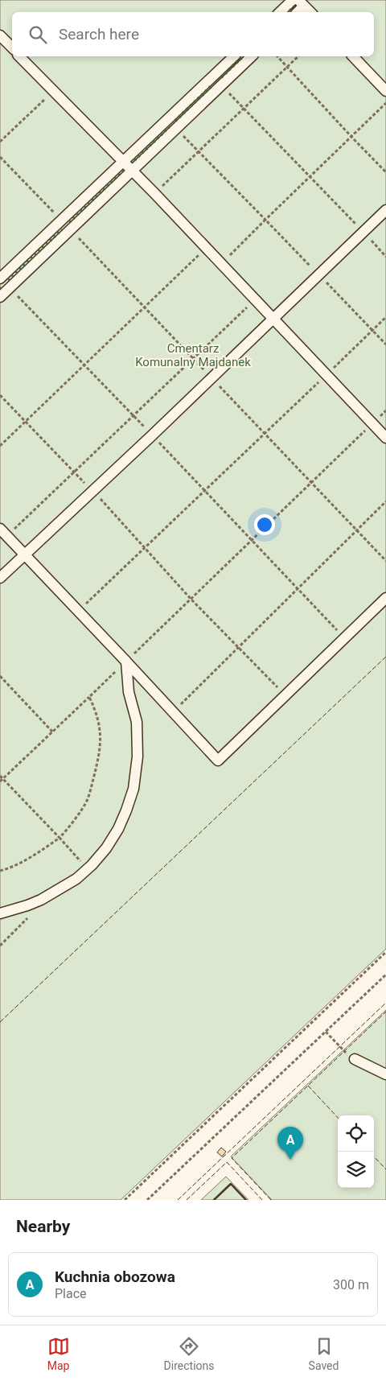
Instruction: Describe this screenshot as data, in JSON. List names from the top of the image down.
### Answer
{
  "parks": ["Cmentarz Komunalny Majdanek"],
  "page": {
    "search": "Search here",
    "pins": "A",
    "heading": "Nearby",
    "list": [
      {
        "mark": "A",
        "name": "Kuchnia obozowa",
        "note": "Place",
        "value": "300 m"
      }
    ],
    "nav": ["Map", "Directions", "Saved"]
  }
}
